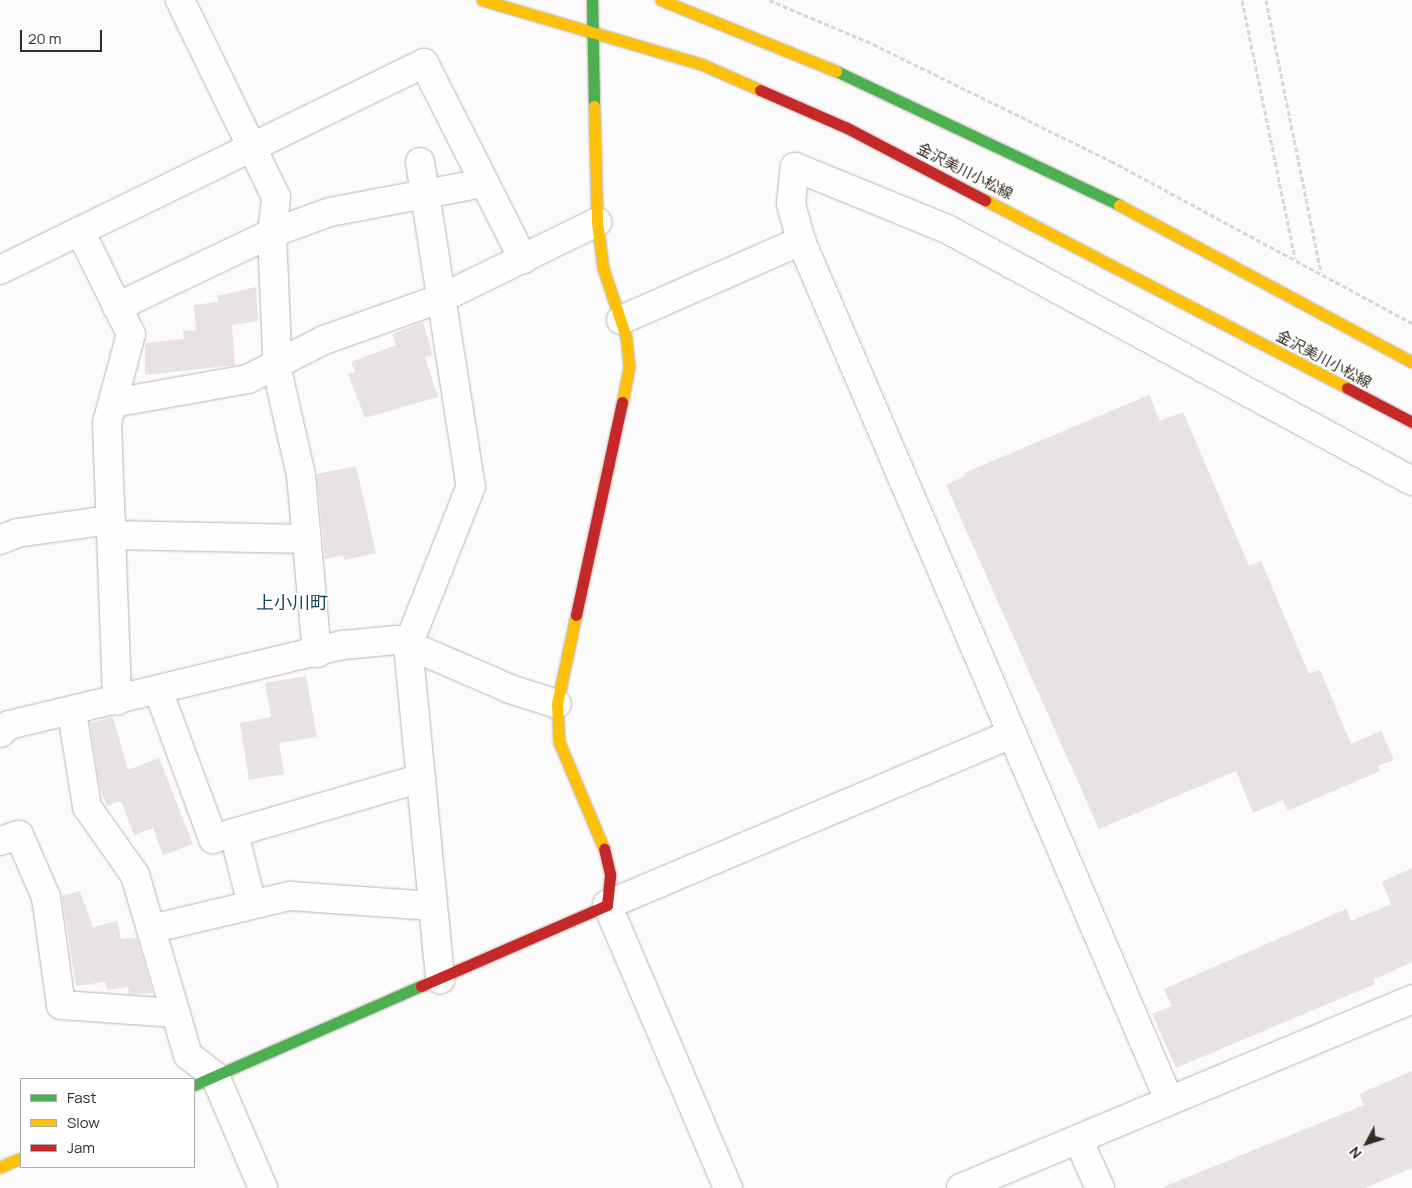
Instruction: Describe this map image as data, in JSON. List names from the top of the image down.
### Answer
{
  "streets": {
    "main road": ["金沢美川小松線"]
  },
  "districts": ["上小川町"],
  "legend": ["Fast", "Slow", "Jam"],
  "scale_bar": "20 m",
  "north": "bottom left"
}
